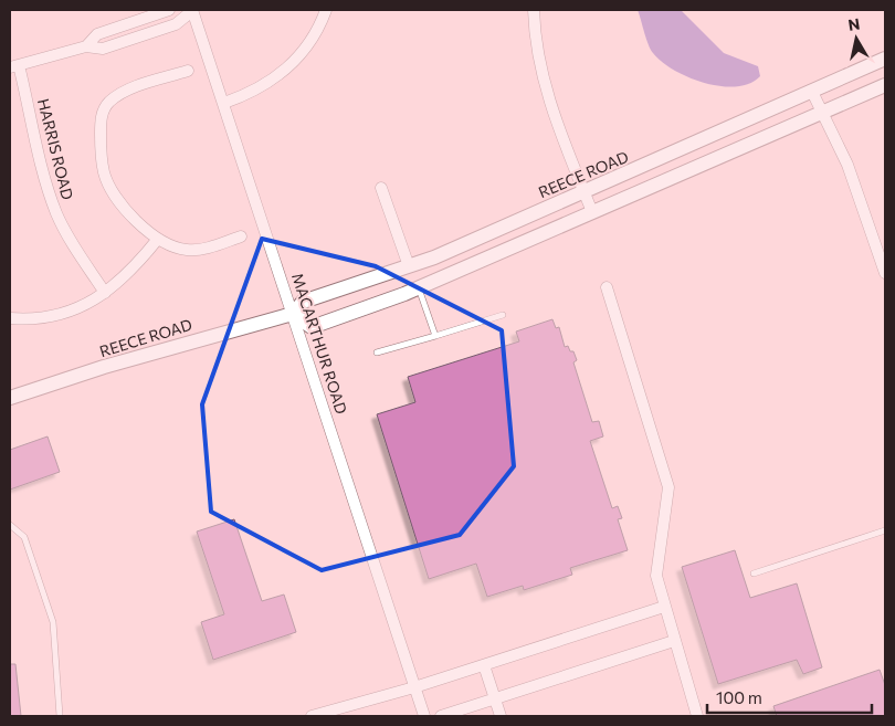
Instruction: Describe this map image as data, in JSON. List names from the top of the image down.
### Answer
{
  "streets": {
    "street": ["HARRIS ROAD", "REECE ROAD", "MACARTHUR ROAD"]
  },
  "crossings": [
    ["REECE ROAD", "MACARTHUR ROAD"]
  ],
  "scale_bar": "100 m",
  "north": "top"
}
